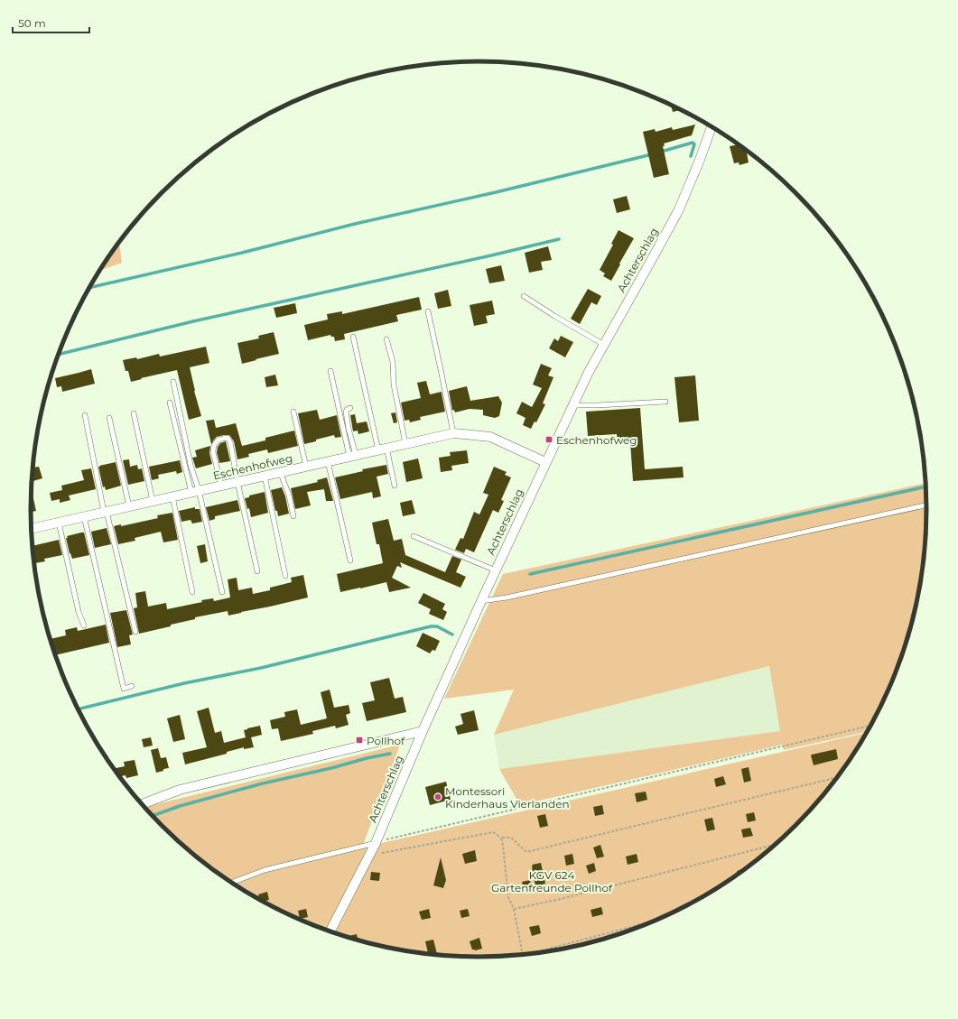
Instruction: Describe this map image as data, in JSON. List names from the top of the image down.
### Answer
{
  "streets": {
    "street": ["Achterschlag", "Eschenhofweg"]
  },
  "crossings": [
    ["Achterschlag", "Eschenhofweg"]
  ],
  "parks": ["KGV 624 Gartenfreunde Pollhof"],
  "places": {
    "transit": ["Eschenhofweg", "Pollhof"],
    "other": ["Montessori Kinderhaus Vierlanden"]
  },
  "scale_bar": "50 m"
}
